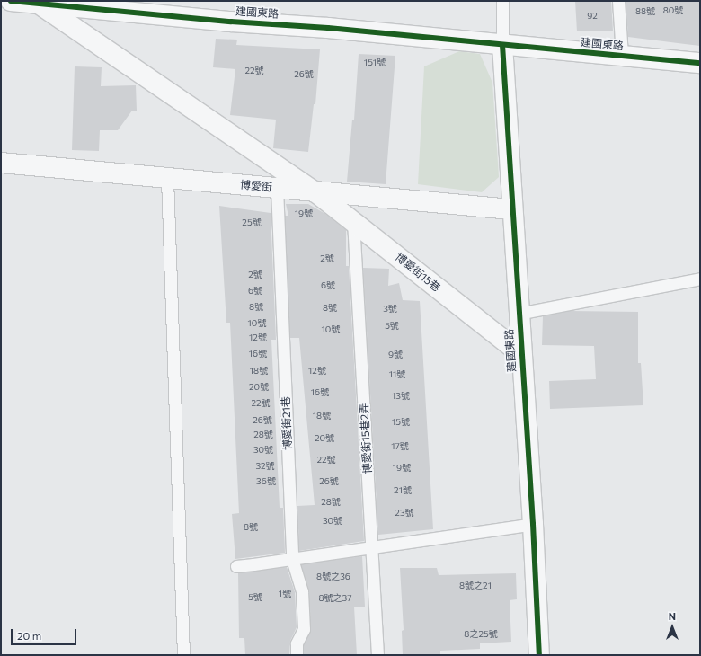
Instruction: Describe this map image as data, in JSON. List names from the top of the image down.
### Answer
{
  "streets": {
    "street": ["建國東路", "博愛街", "博愛街15巷"],
    "lane": ["博愛街21巷", "博愛街15巷2弄"]
  },
  "crossings": [
    ["建國東路", "博愛街"],
    ["建國東路", "博愛街15巷"],
    ["博愛街", "博愛街15巷"],
    ["博愛街", "博愛街21巷"],
    ["博愛街15巷", "博愛街15巷2弄"]
  ],
  "house_numbers": [
    "80號",
    "88號",
    "92",
    "151號",
    "22號",
    "26號",
    "19號",
    "25號",
    "2號",
    "2號",
    "6號",
    "6號",
    "8號",
    "8號",
    "3號",
    "10號",
    "5號",
    "10號",
    "12號",
    "16號",
    "9號",
    "18號",
    "12號",
    "11號",
    "20號",
    "16號",
    "13號",
    "22號",
    "18號",
    "26號",
    "15號",
    "28號",
    "20號",
    "17號",
    "30號",
    "22號",
    "32號",
    "19號",
    "36號",
    "26號",
    "21號",
    "28號",
    "23號",
    "30號",
    "8號",
    "8號之36",
    "8號之21",
    "1號",
    "5號",
    "8號之37",
    "8之25號"
  ],
  "scale_bar": "20 m",
  "north": "top"
}
